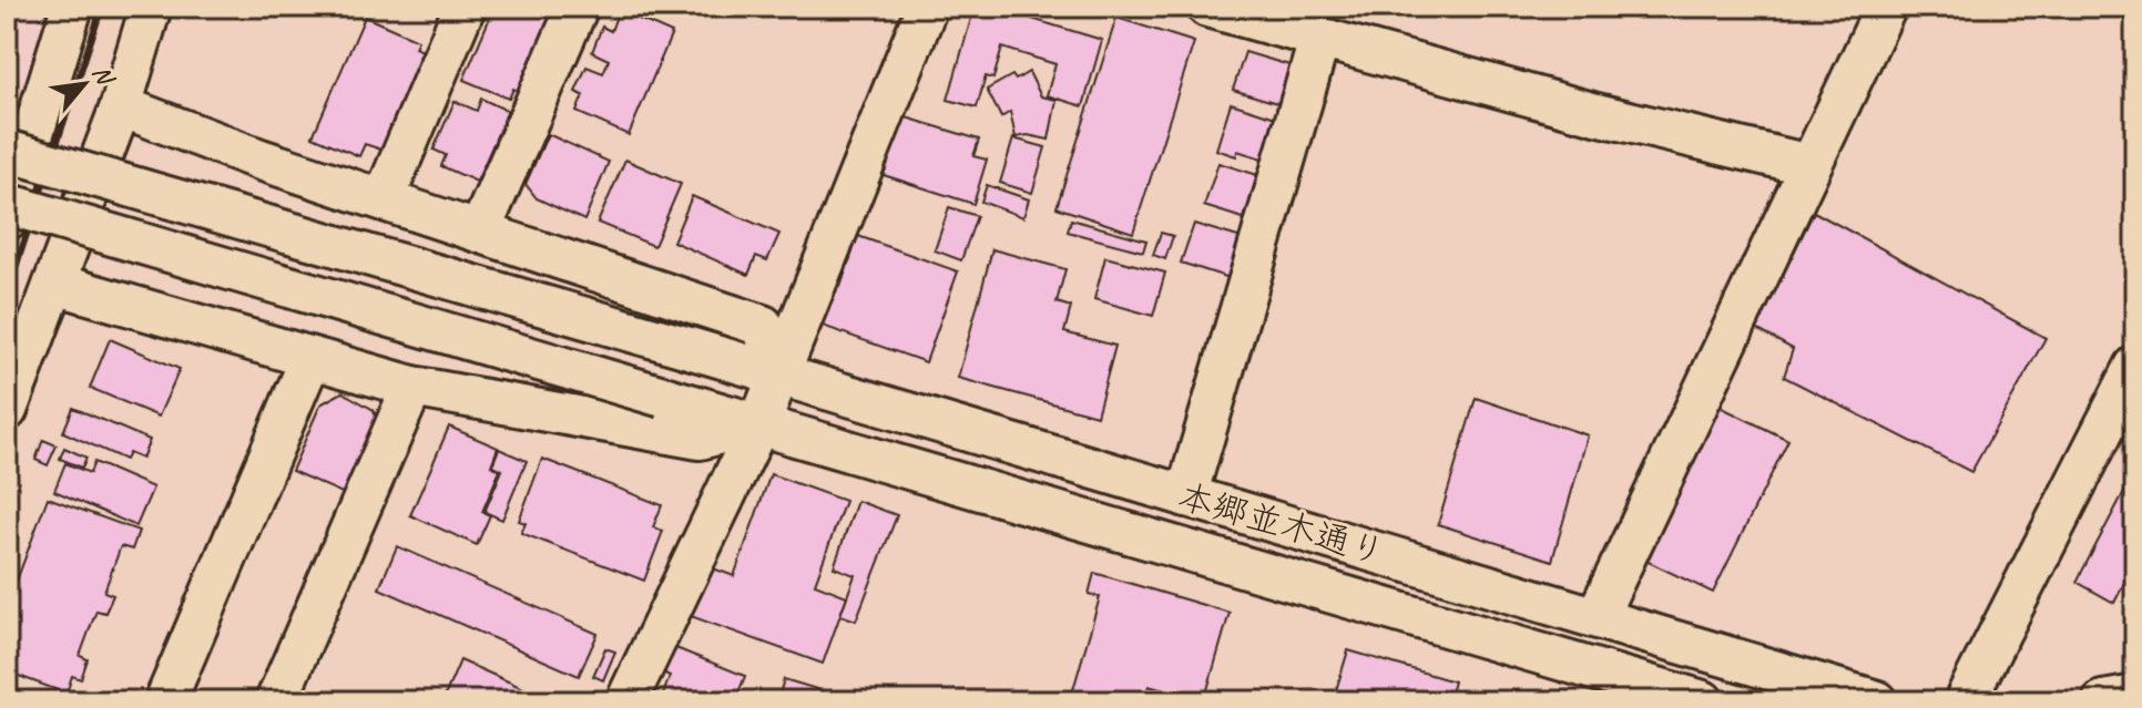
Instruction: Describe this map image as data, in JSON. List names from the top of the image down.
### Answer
{
  "streets": {
    "street": ["本郷並木通り"]
  },
  "north": "top right"
}
